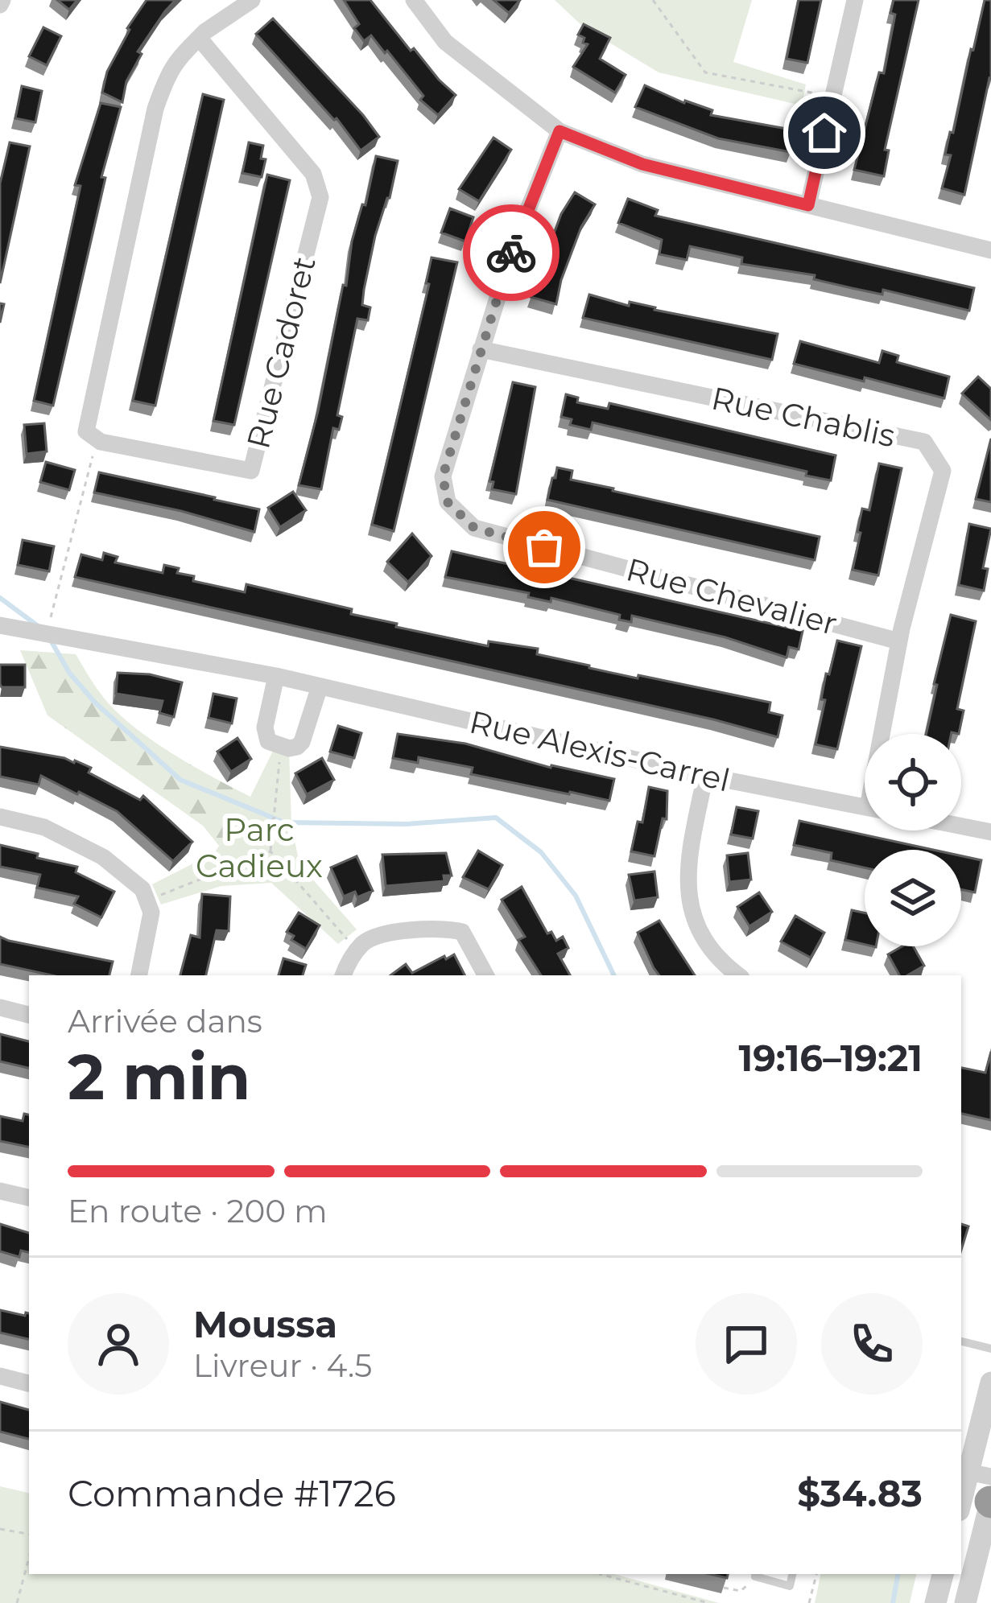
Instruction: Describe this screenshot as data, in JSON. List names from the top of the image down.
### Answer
{
  "streets": {
    "street": [
      "Rue Cadoret",
      "Rue Chablis",
      "Rue Chevalier",
      "Rue Alexis-Carrel"
    ]
  },
  "crossings": [
    ["Rue Chablis", "Rue Chevalier"]
  ],
  "parks": ["Parc Cadieux"],
  "page": {
    "heading": ["2 min", "Arrivée dans", "19:16–19:21"],
    "panel": [
      "Moussa",
      "Livreur · 4.5",
      "Commande #1726",
      "$34.83"
    ],
    "bar": "En route · 200 m"
  }
}
